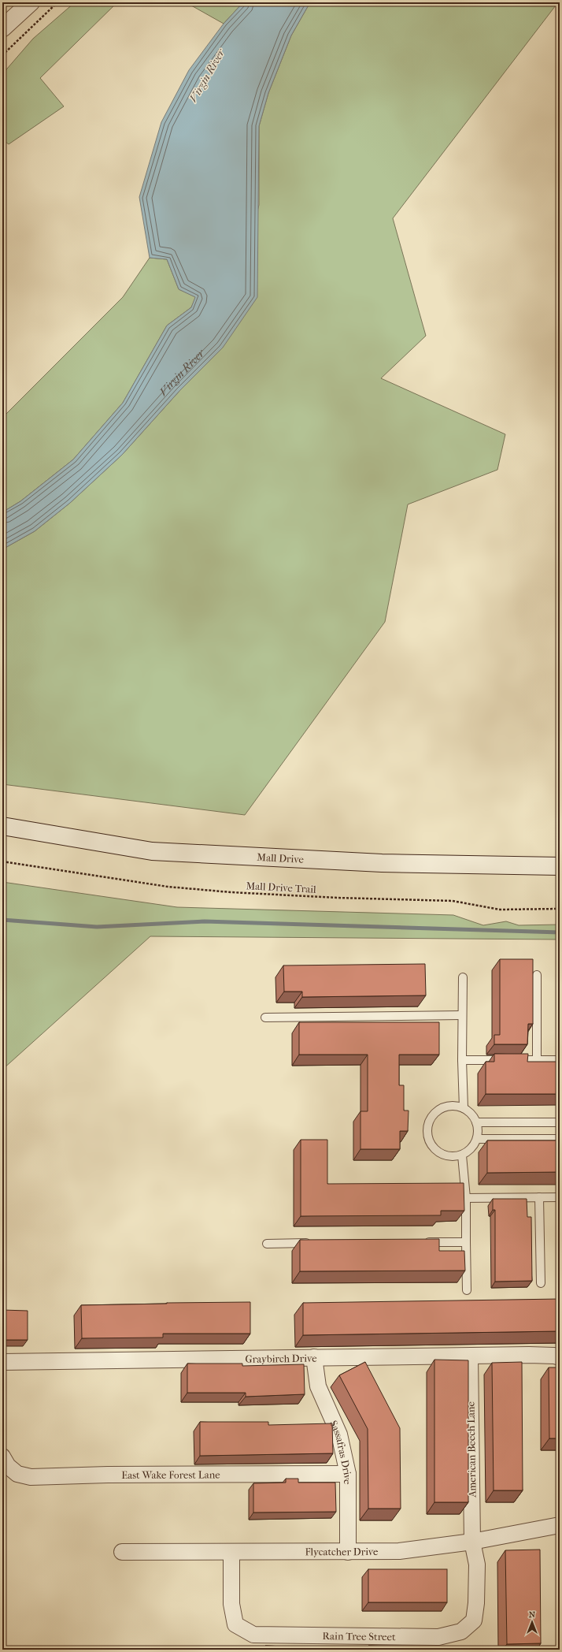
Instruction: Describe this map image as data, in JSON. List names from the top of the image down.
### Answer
{
  "streets": {
    "main road": ["Mall Drive"],
    "street": [
      "Graybirch Drive",
      "American Beech Lane",
      "Sassafras Drive",
      "East Wake Forest Lane",
      "Flycatcher Drive",
      "Rain Tree Street"
    ],
    "path": ["Mall Drive Trail"]
  },
  "crossings": [
    ["Graybirch Drive", "American Beech Lane"],
    ["Graybirch Drive", "Sassafras Drive"],
    ["American Beech Lane", "Flycatcher Drive"],
    ["American Beech Lane", "Rain Tree Street"],
    ["Sassafras Drive", "East Wake Forest Lane"],
    ["Sassafras Drive", "Flycatcher Drive"],
    ["Flycatcher Drive", "Rain Tree Street"]
  ],
  "water": ["Virgin River"],
  "north": "top"
}
